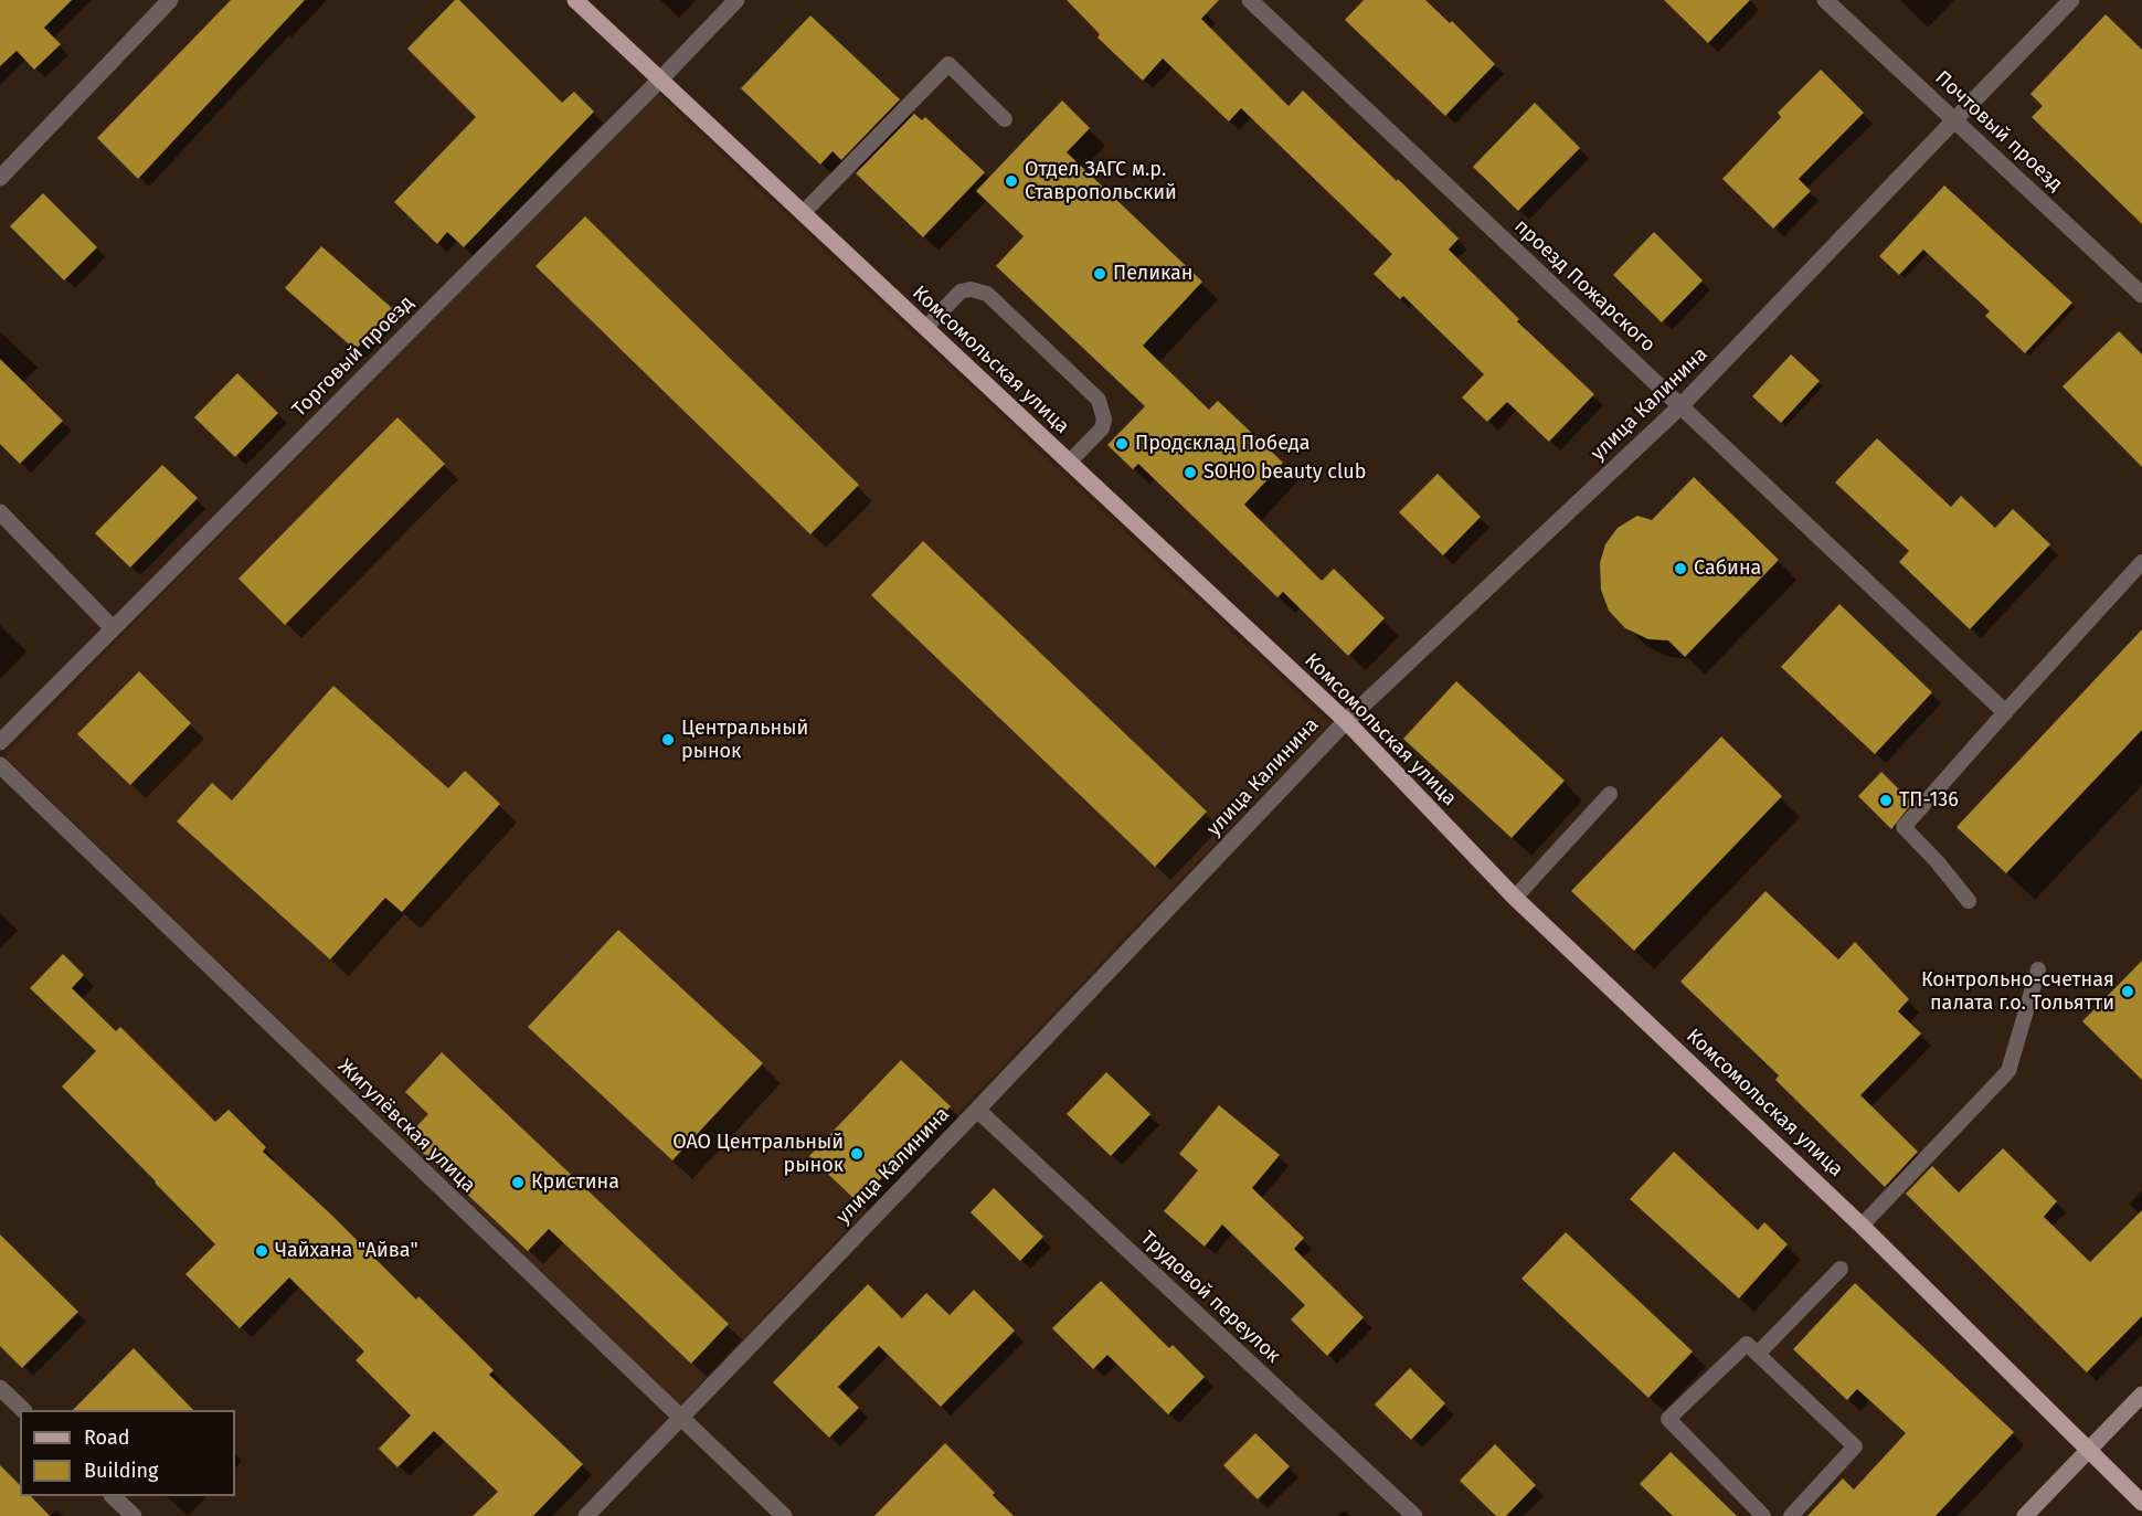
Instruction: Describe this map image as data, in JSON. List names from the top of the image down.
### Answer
{
  "streets": {
    "main road": ["Комсомольская улица"],
    "street": [
      "Почтовый проезд",
      "проезд Пожарского",
      "Торговый проезд",
      "улица Калинина",
      "Жигулёвская улица",
      "Трудовой переулок"
    ]
  },
  "crossings": [
    ["Почтовый проезд", "улица Калинина"],
    ["проезд Пожарского", "улица Калинина"],
    ["Торговый проезд", "Комсомольская улица"],
    ["Комсомольская улица", "улица Калинина"],
    ["улица Калинина", "Жигулёвская улица"],
    ["улица Калинина", "Трудовой переулок"]
  ],
  "places": [
    "Отдел ЗАГС м.р. Ставропольский",
    "Пеликан",
    "Продсклад Победа",
    "SOHO beauty club",
    "Сабина",
    "Центральный рынок",
    "ТП-136",
    "Контрольно-счетная палата г.о. Тольятти",
    "ОАО Центральный рынок",
    "Кристина",
    "Чайхана \"Айва\""
  ],
  "legend": ["Road", "Building"]
}
